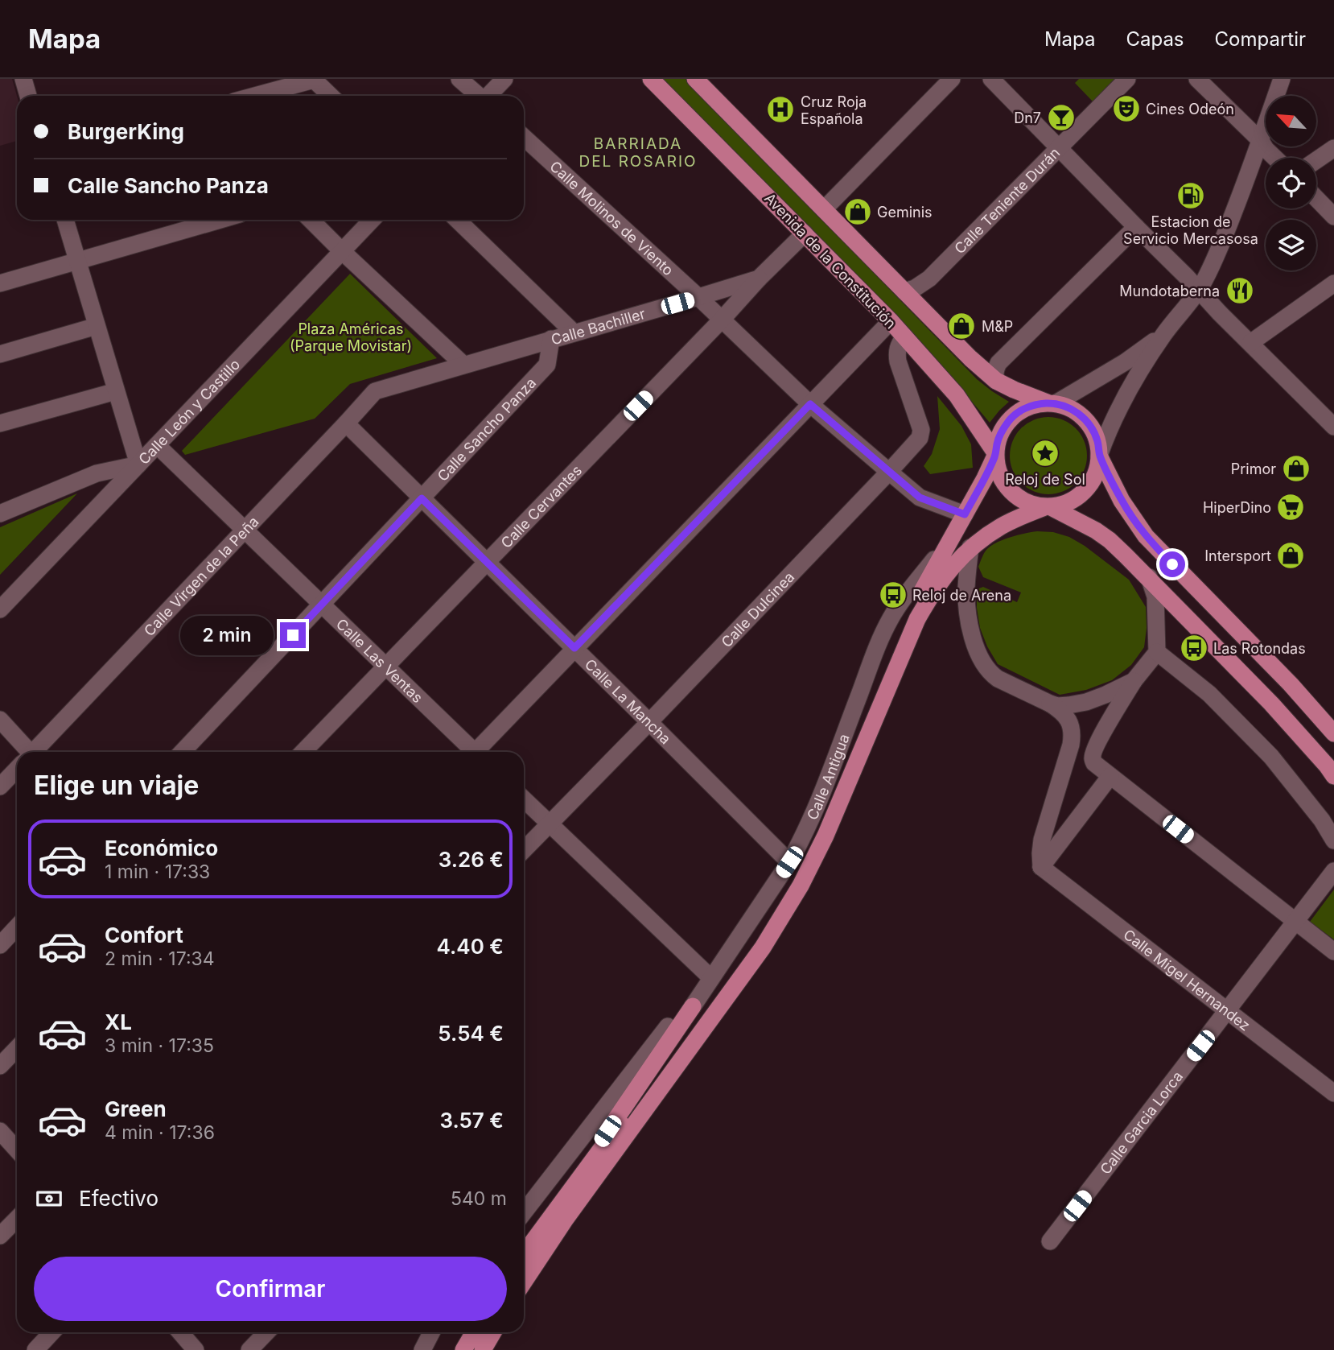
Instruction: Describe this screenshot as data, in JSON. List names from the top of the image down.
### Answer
{
  "streets": {
    "main road": ["Avenida de la Constitución"],
    "street": [
      "Calle Teniente Durán",
      "Calle Molinos de Viento",
      "Calle Bachiller",
      "Calle León y Castillo",
      "Calle Sancho Panza",
      "Calle Cervantes",
      "Calle Virgen de la Peña",
      "Calle Dulcinea",
      "Calle Las Ventas",
      "Calle La Mancha",
      "Calle Antigua",
      "Calle Migel Hernandez",
      "Calle Garcia Lorca"
    ]
  },
  "crossings": [
    ["Calle Molinos de Viento", "Calle Bachiller"],
    ["Calle Molinos de Viento", "Calle Cervantes"],
    ["Calle Molinos de Viento", "Calle Dulcinea"],
    ["Avenida de la Constitución", "Calle Bachiller"],
    ["Avenida de la Constitución", "Calle Dulcinea"],
    ["Calle Bachiller", "Calle Sancho Panza"],
    ["Calle Bachiller", "Calle Cervantes"],
    ["Calle Bachiller", "Calle Virgen de la Peña"],
    ["Calle León y Castillo", "Calle Las Ventas"],
    ["Calle Sancho Panza", "Calle Las Ventas"],
    ["Calle Sancho Panza", "Calle La Mancha"],
    ["Calle Cervantes", "Calle Las Ventas"],
    ["Calle Cervantes", "Calle La Mancha"],
    ["Calle Virgen de la Peña", "Calle Las Ventas"],
    ["Calle Virgen de la Peña", "Calle La Mancha"],
    ["Calle Dulcinea", "Calle La Mancha"],
    ["Calle La Mancha", "Calle Antigua"],
    ["Calle Migel Hernandez", "Calle Garcia Lorca"]
  ],
  "districts": ["BARRIADA DEL ROSARIO"],
  "parks": ["Plaza Américas (Parque Movistar)"],
  "places": {
    "theatre": ["Cines Odeón"],
    "hospital": ["Cruz Roja Española"],
    "bar": ["Dn7"],
    "fuel station": ["Estacion de Servicio Mercasosa"],
    "shop": [
      "Geminis",
      "M&P",
      "Primor",
      "Intersport"
    ],
    "restaurant": ["Mundotaberna"],
    "place": ["Reloj de Sol"],
    "supermarket": ["HiperDino"],
    "bus stop": ["Reloj de Arena", "Las Rotondas"]
  },
  "north": "top left",
  "page": {
    "header": "Mapa",
    "nav": ["Mapa", "Capas", "Compartir"],
    "banner": ["BurgerKing", "Calle Sancho Panza"],
    "bubble": "2 min",
    "heading": "Elige un viaje",
    "list": [
      {
        "name": "Económico",
        "note": "1 min · 17:33",
        "value": "3.26 €"
      },
      {
        "name": "Confort",
        "note": "2 min · 17:34",
        "value": "4.40 €"
      },
      {
        "name": "XL",
        "note": "3 min · 17:35",
        "value": "5.54 €"
      },
      {
        "name": "Green",
        "note": "4 min · 17:36",
        "value": "3.57 €"
      }
    ],
    "pay": ["Efectivo", "540 m"],
    "buttons": "Confirmar"
  }
}
